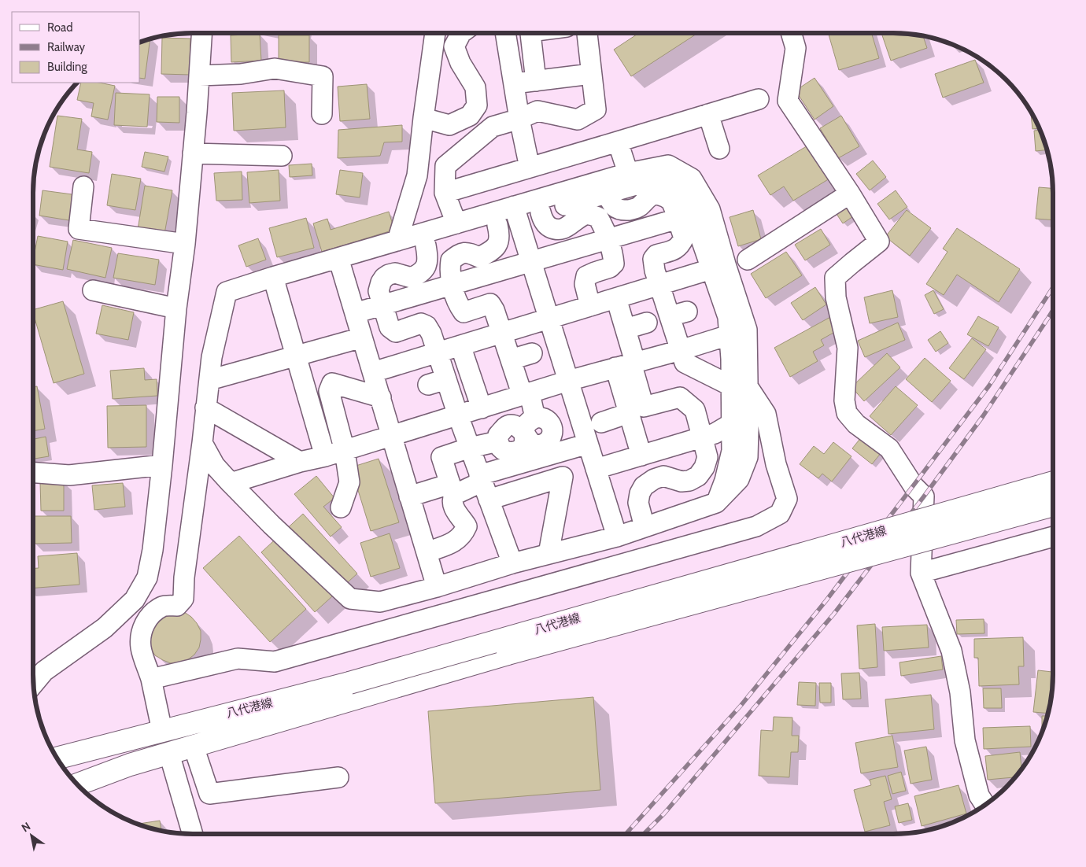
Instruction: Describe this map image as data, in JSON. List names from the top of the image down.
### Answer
{
  "streets": {
    "main road": ["八代港線"]
  },
  "legend": ["Road", "Railway", "Building"],
  "north": "top left"
}
